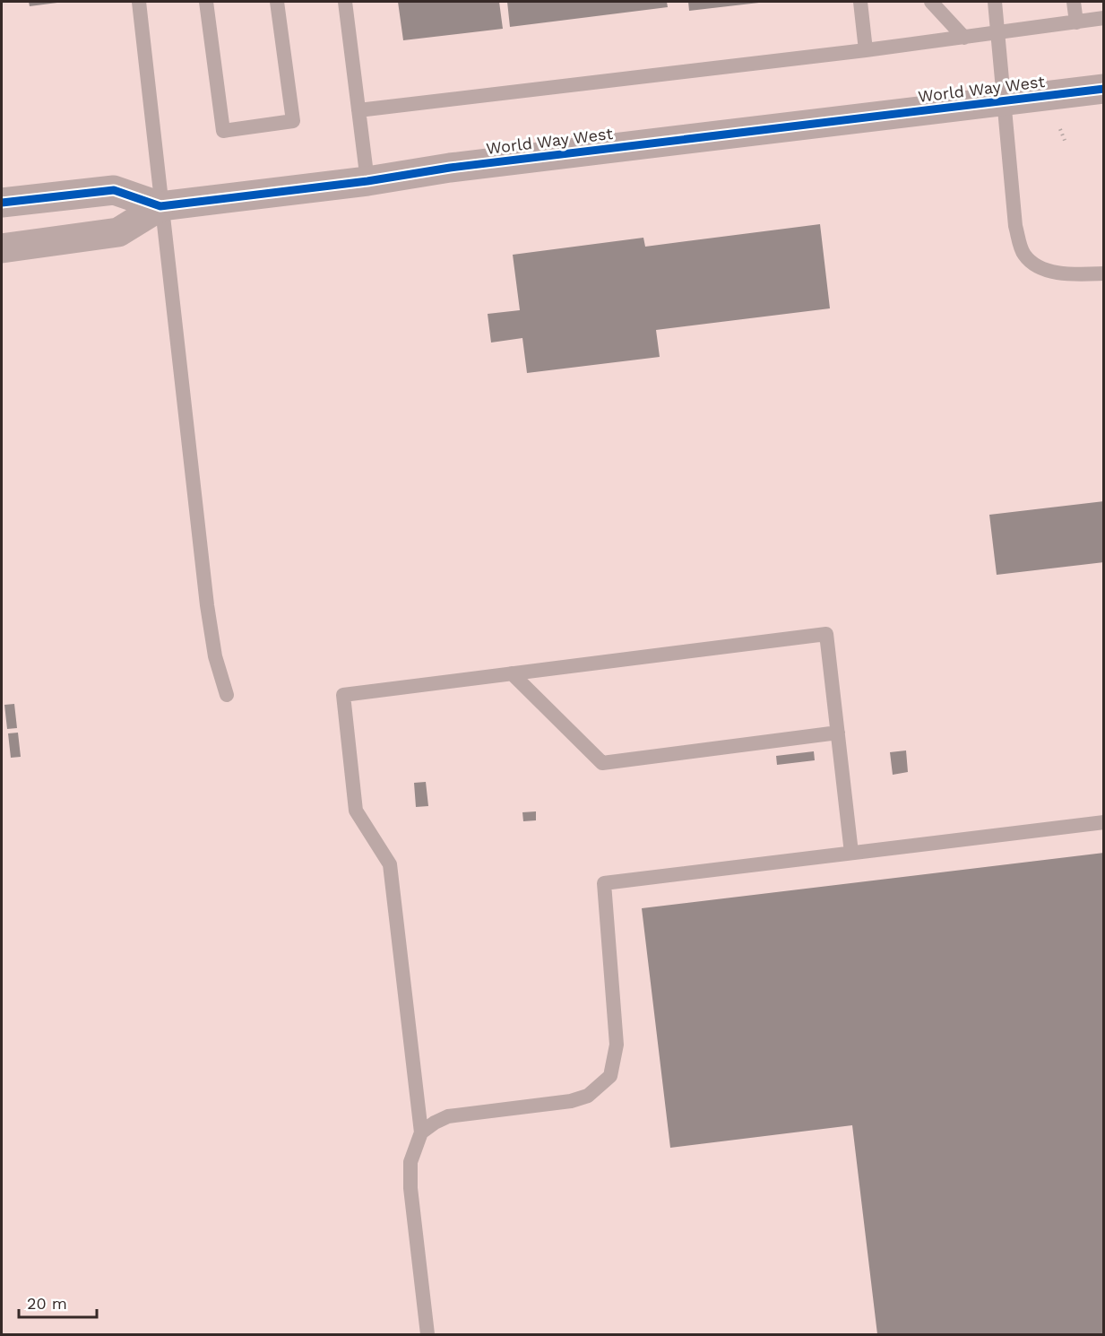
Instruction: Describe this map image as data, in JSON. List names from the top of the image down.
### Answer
{
  "streets": {
    "street": ["World Way West"]
  },
  "scale_bar": "20 m"
}
